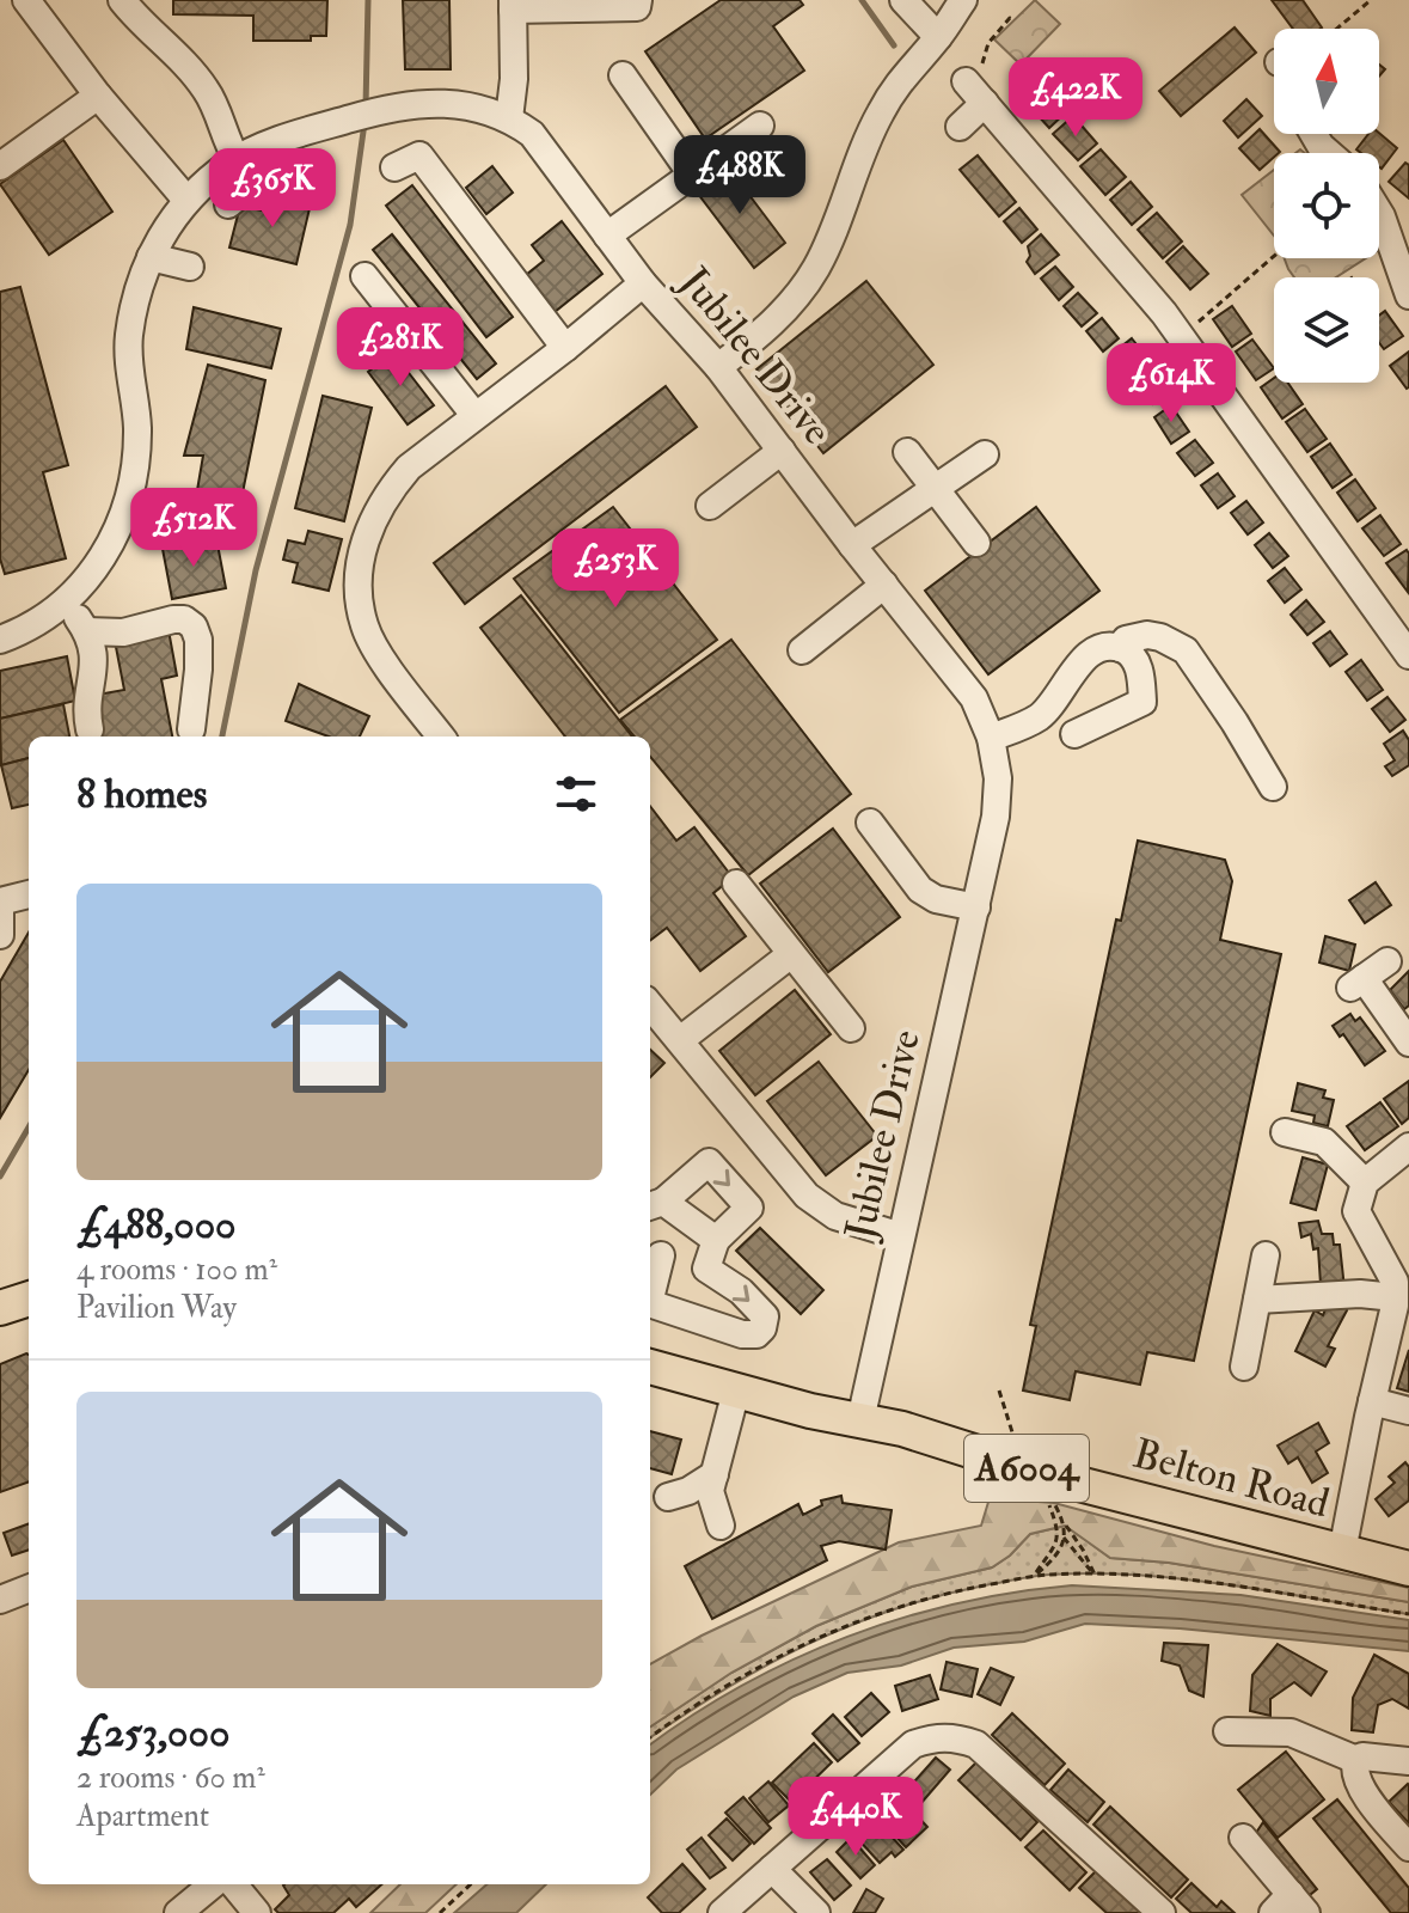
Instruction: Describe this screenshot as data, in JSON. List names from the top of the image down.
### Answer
{
  "streets": {
    "main road": ["A6004", "Belton Road"],
    "street": ["Jubilee Drive"]
  },
  "crossings": [
    ["Jubilee Drive", "Belton Road"]
  ],
  "north": "top",
  "page": {
    "price": [
      "£422K",
      "£488K",
      "£365K",
      "£281K",
      "£614K",
      "£512K",
      "£253K",
      "£440K"
    ],
    "heading": "8 homes",
    "list": [
      {
        "name": "£488,000",
        "note": "4 rooms · 100 m² · Pavilion Way"
      },
      {
        "name": "£253,000",
        "note": "2 rooms · 60 m² · Apartment"
      }
    ]
  }
}
